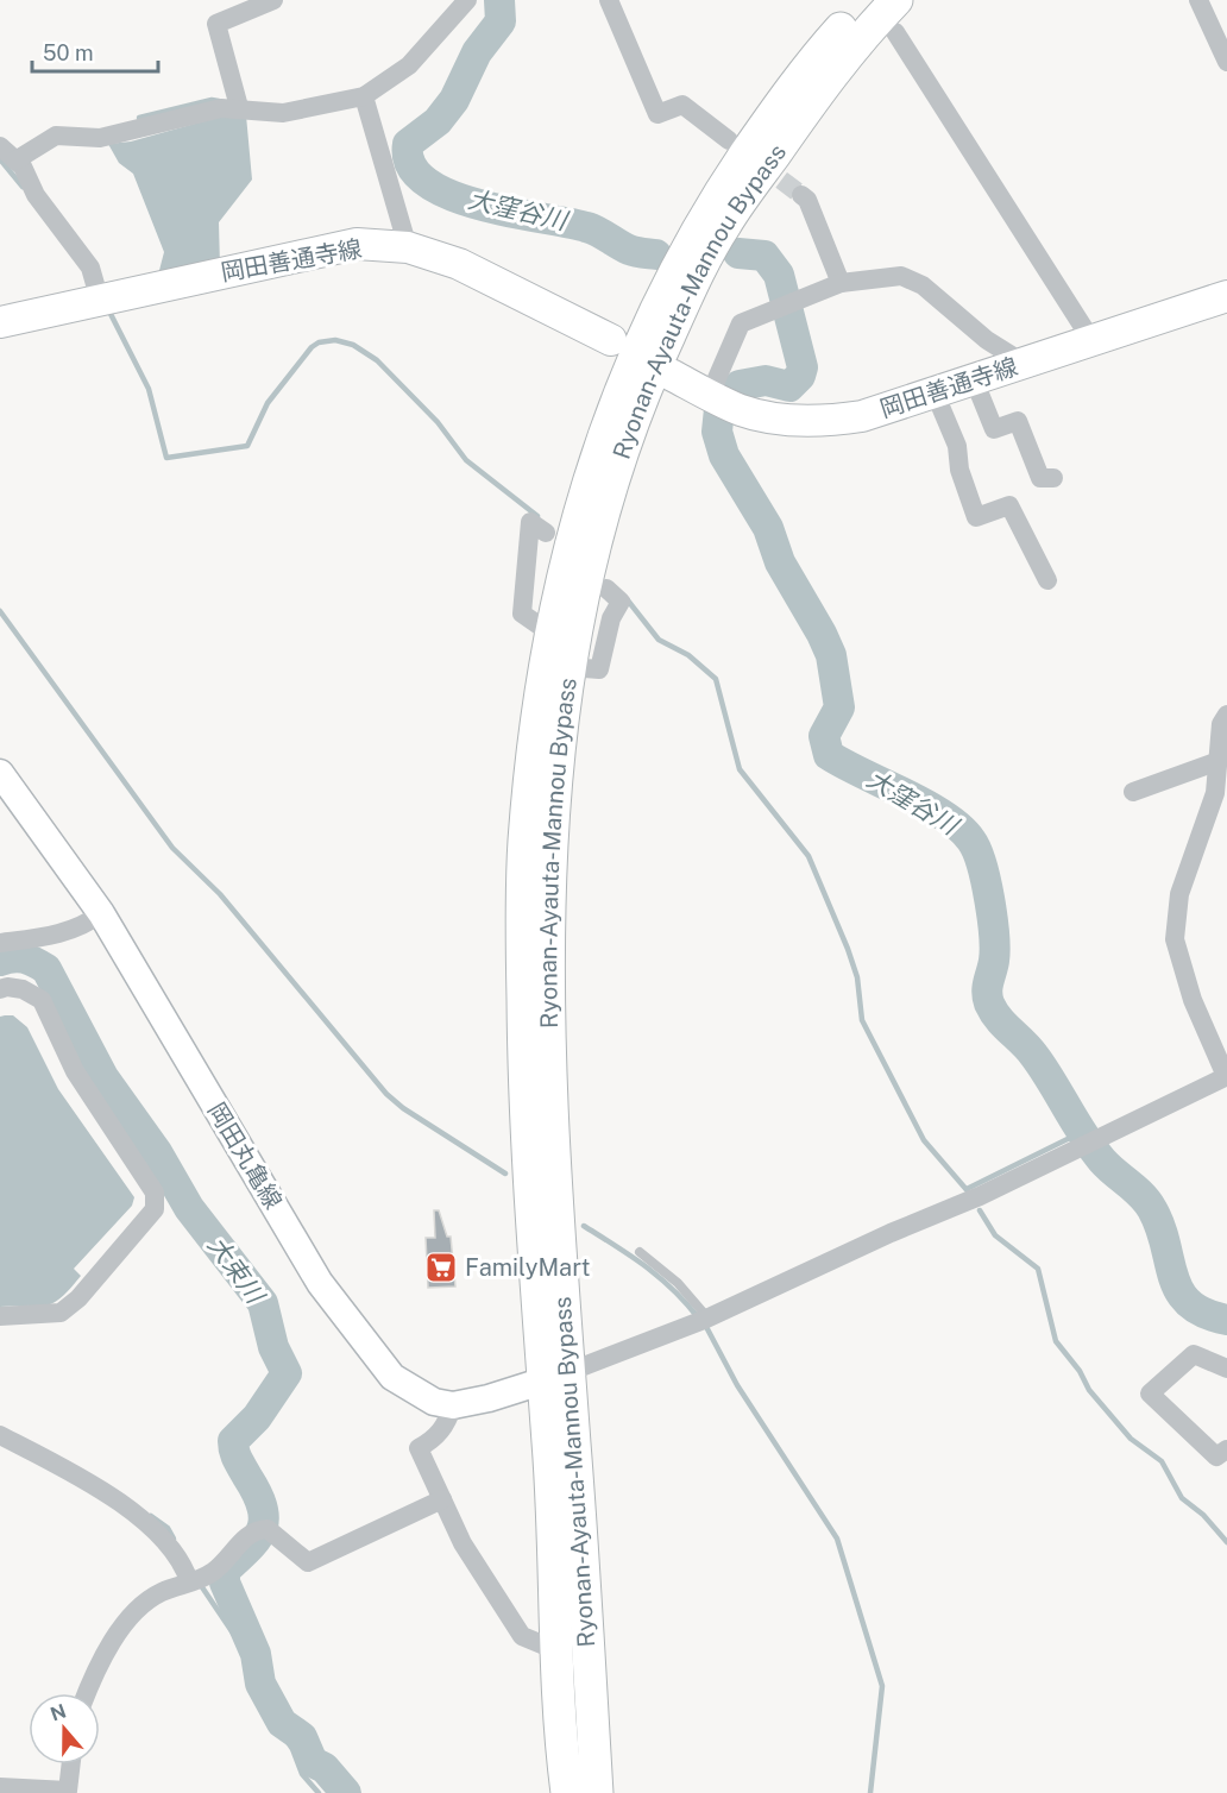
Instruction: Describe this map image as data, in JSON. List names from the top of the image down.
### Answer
{
  "streets": {
    "highway": ["Ryonan-Ayauta-Mannou Bypass"],
    "main road": ["岡田善通寺線", "岡田丸亀線"]
  },
  "water": ["大窪谷川", "大束川"],
  "places": {
    "supermarket": ["FamilyMart"]
  },
  "scale_bar": "50 m",
  "north": "top"
}
